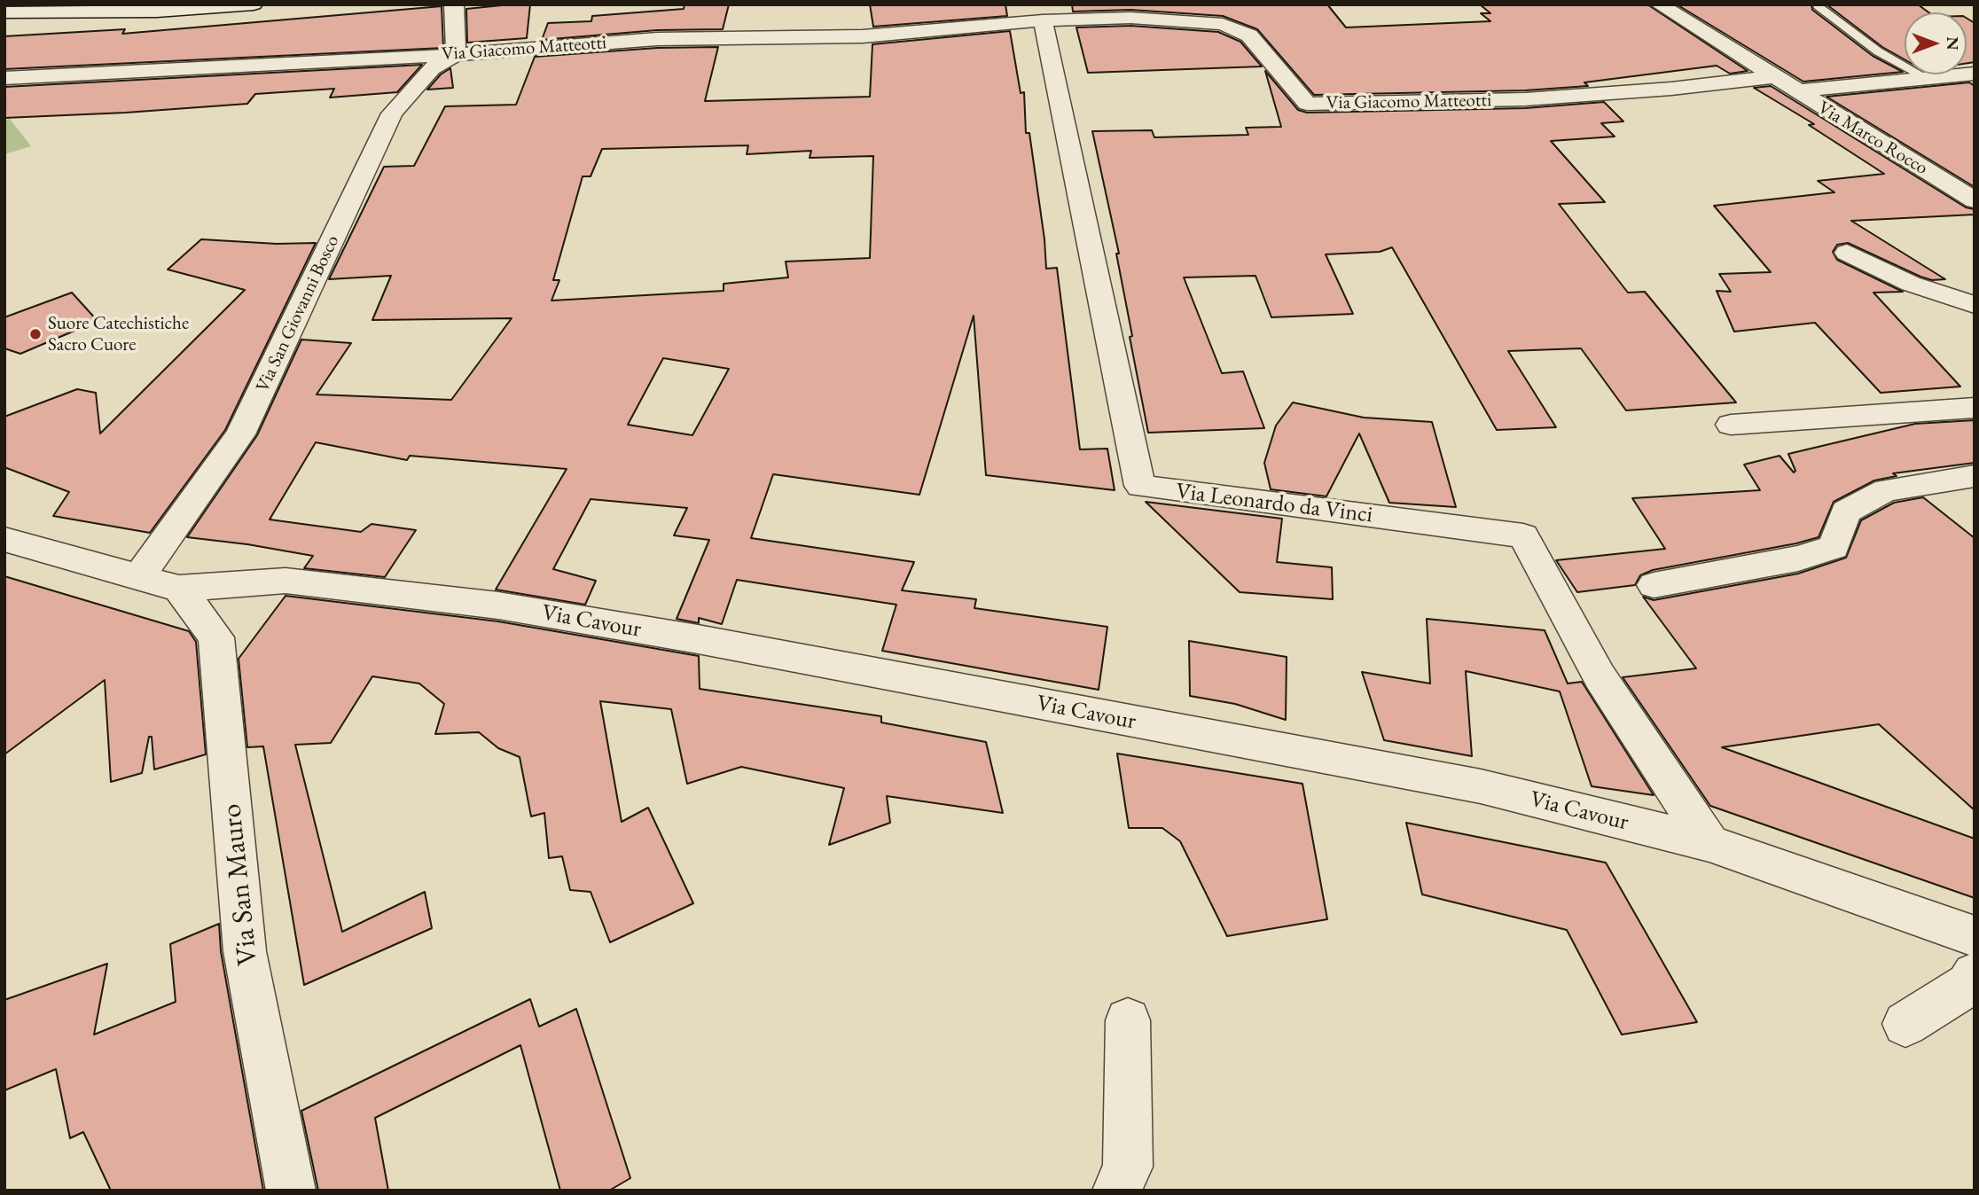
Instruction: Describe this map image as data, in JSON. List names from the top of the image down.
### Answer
{
  "streets": {
    "street": [
      "Via Giacomo Matteotti",
      "Via Marco Rocco",
      "Via San Giovanni Bosco",
      "Via Leonardo da Vinci",
      "Via Cavour",
      "Via San Mauro"
    ]
  },
  "crossings": [
    ["Via Giacomo Matteotti", "Via Marco Rocco"],
    ["Via Giacomo Matteotti", "Via San Giovanni Bosco"],
    ["Via Giacomo Matteotti", "Via Leonardo da Vinci"],
    ["Via Leonardo da Vinci", "Via Cavour"],
    ["Via Cavour", "Via San Mauro"]
  ],
  "places": ["Suore Catechistiche Sacro Cuore"],
  "north": "right"
}
